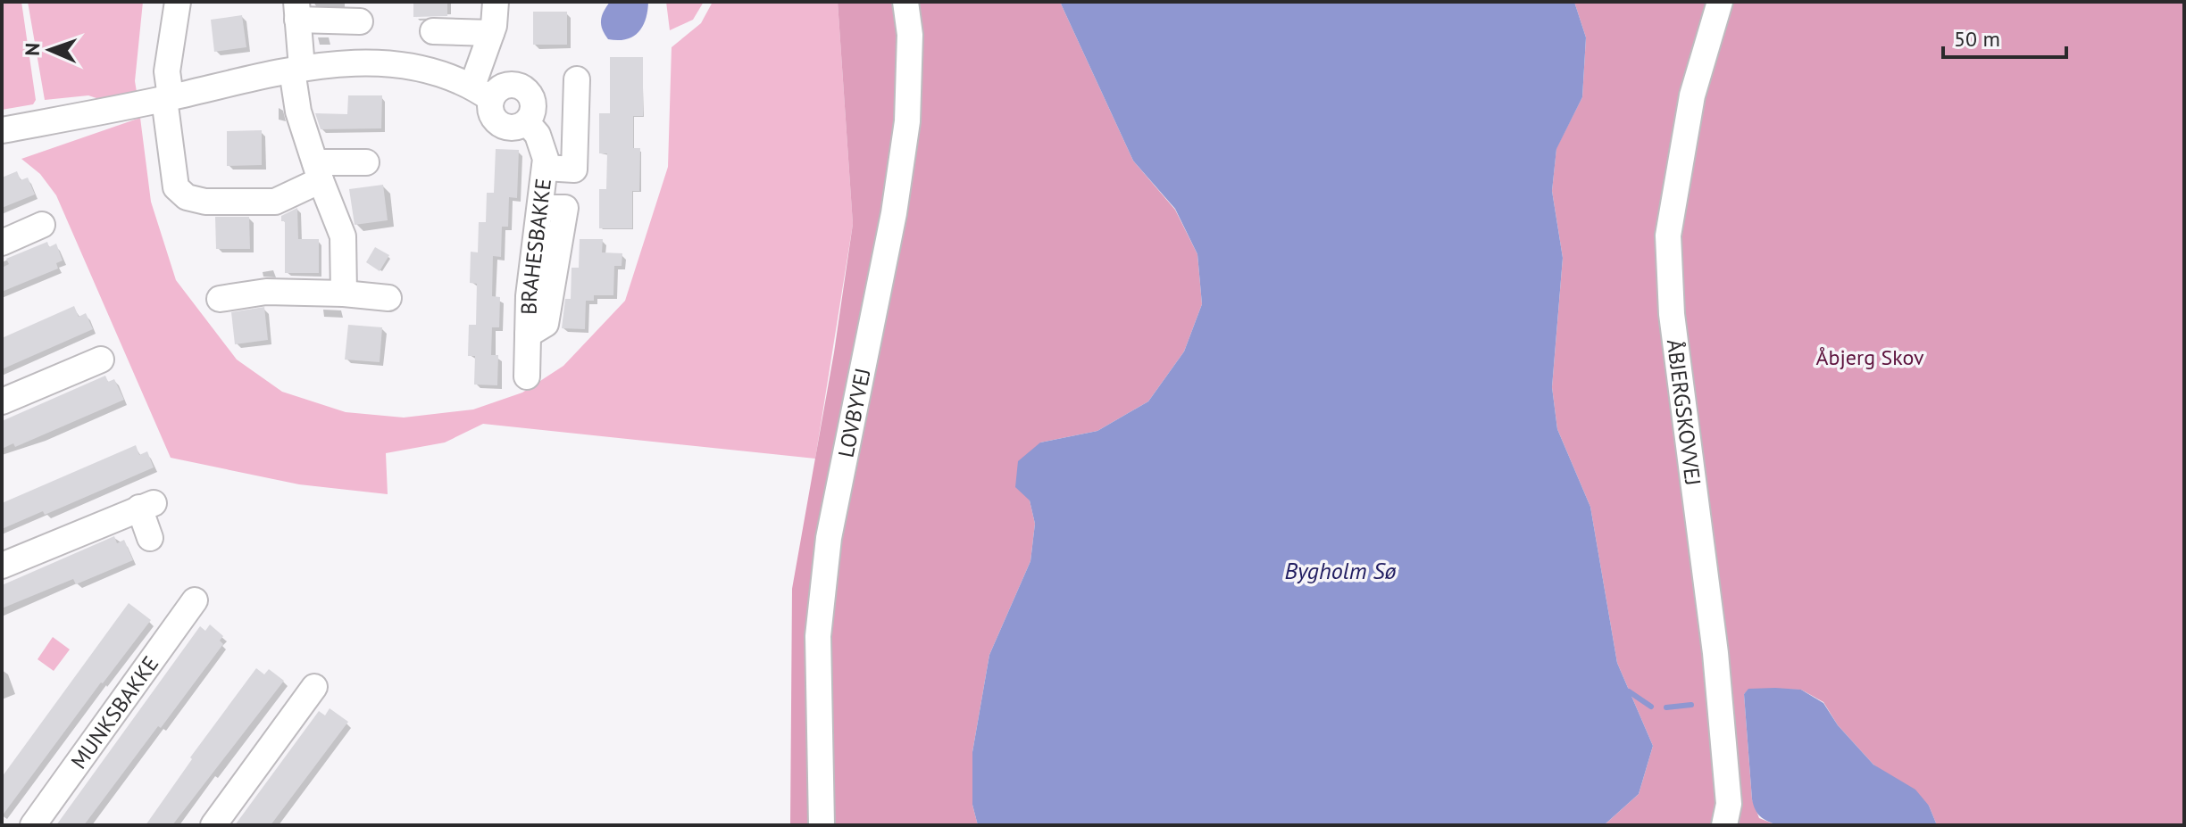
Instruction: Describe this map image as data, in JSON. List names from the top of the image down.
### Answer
{
  "streets": {
    "street": [
      "BRAHESBAKKE",
      "ÅBJERGSKOVVEJ",
      "LOVBYVEJ",
      "MUNKSBAKKE"
    ]
  },
  "water": ["Bygholm Sø"],
  "parks": ["Åbjerg Skov"],
  "scale_bar": "50 m",
  "north": "left"
}
